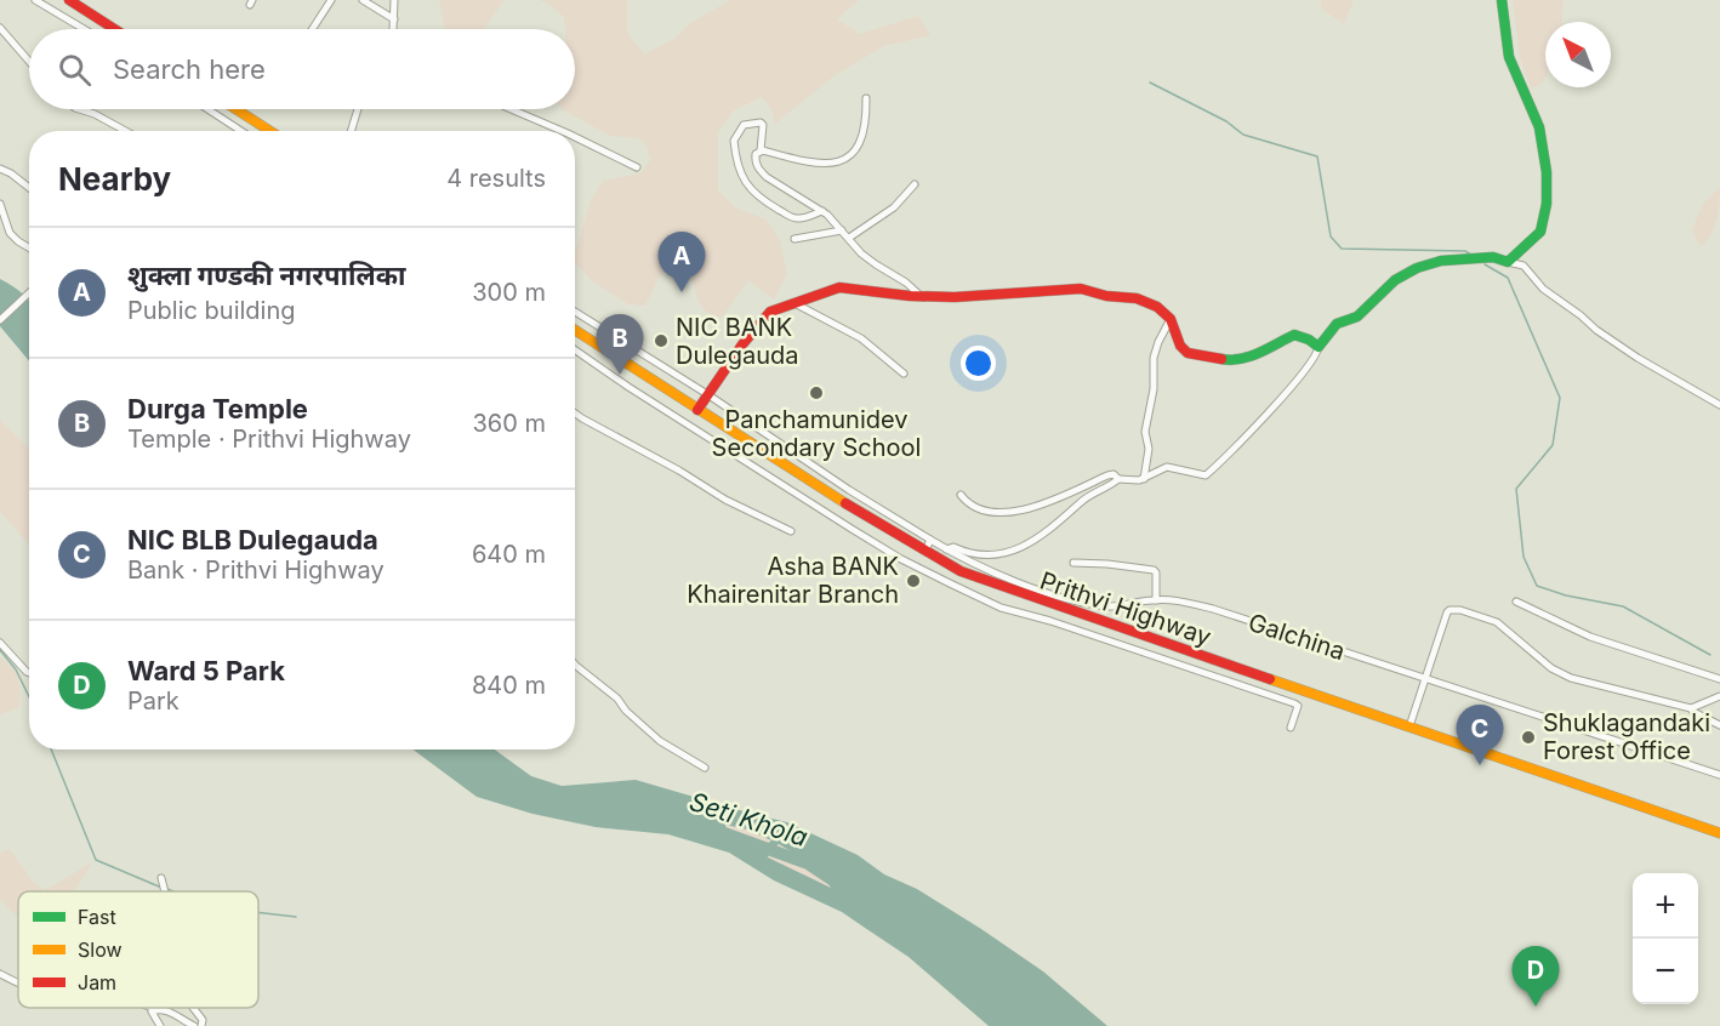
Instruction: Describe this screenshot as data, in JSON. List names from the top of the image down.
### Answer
{
  "streets": {
    "main road": ["Prithvi Highway"],
    "street": ["Galchina"]
  },
  "water": ["Seti Khola"],
  "places": [
    "NIC BANK Dulegauda",
    "Panchamunidev Secondary School",
    "Asha BANK Khairenitar Branch",
    "Shuklagandaki Forest Office"
  ],
  "legend": ["Fast", "Slow", "Jam"],
  "north": "top left",
  "page": {
    "search": "Search here",
    "heading": ["Nearby", "4 results"],
    "list": [
      {
        "mark": "A",
        "name": "शुक्ला गण्डकी नगरपालिका",
        "note": "Public building",
        "value": "300 m"
      },
      {
        "mark": "B",
        "name": "Durga Temple",
        "note": "Temple · Prithvi Highway",
        "value": "360 m"
      },
      {
        "mark": "C",
        "name": "NIC BLB Dulegauda",
        "note": "Bank · Prithvi Highway",
        "value": "640 m"
      },
      {
        "mark": "D",
        "name": "Ward 5 Park",
        "note": "Park",
        "value": "840 m"
      }
    ],
    "pins": [
      "A",
      "B",
      "C",
      "D"
    ],
    "map_buttons": ["+", "−"]
  }
}
